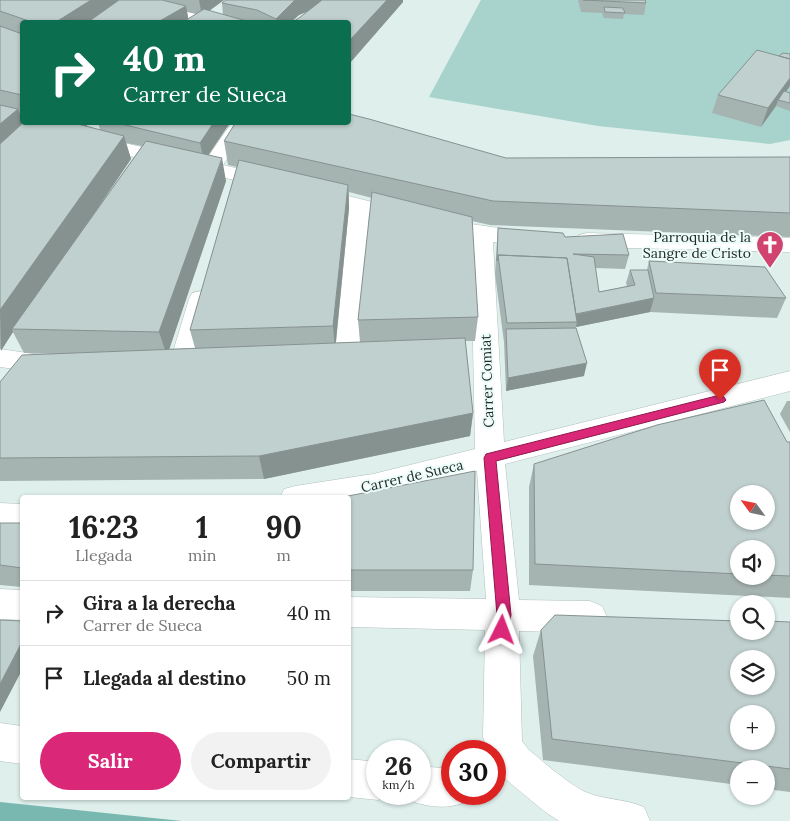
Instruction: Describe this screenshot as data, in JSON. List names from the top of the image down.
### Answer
{
  "streets": {
    "street": ["Carrer Comiat", "Carrer de Sueca"]
  },
  "crossings": [
    ["Carrer Comiat", "Carrer de Sueca"]
  ],
  "places": {
    "church": ["Parroquia de la Sangre de Cristo"]
  },
  "north": "top left",
  "page": {
    "turn": ["40 m", "Carrer de Sueca"],
    "map_buttons": ["+", "−"],
    "eta": [
      "16:23",
      "Llegada",
      "1",
      "min",
      "90",
      "m"
    ],
    "list": [
      {
        "name": "Gira a la derecha",
        "note": "Carrer de Sueca",
        "value": "40 m"
      },
      {
        "name": "Llegada al destino",
        "value": "50 m"
      }
    ],
    "buttons": ["Salir", "Compartir"],
    "speed": "26 km/h",
    "limit": "30"
  }
}
